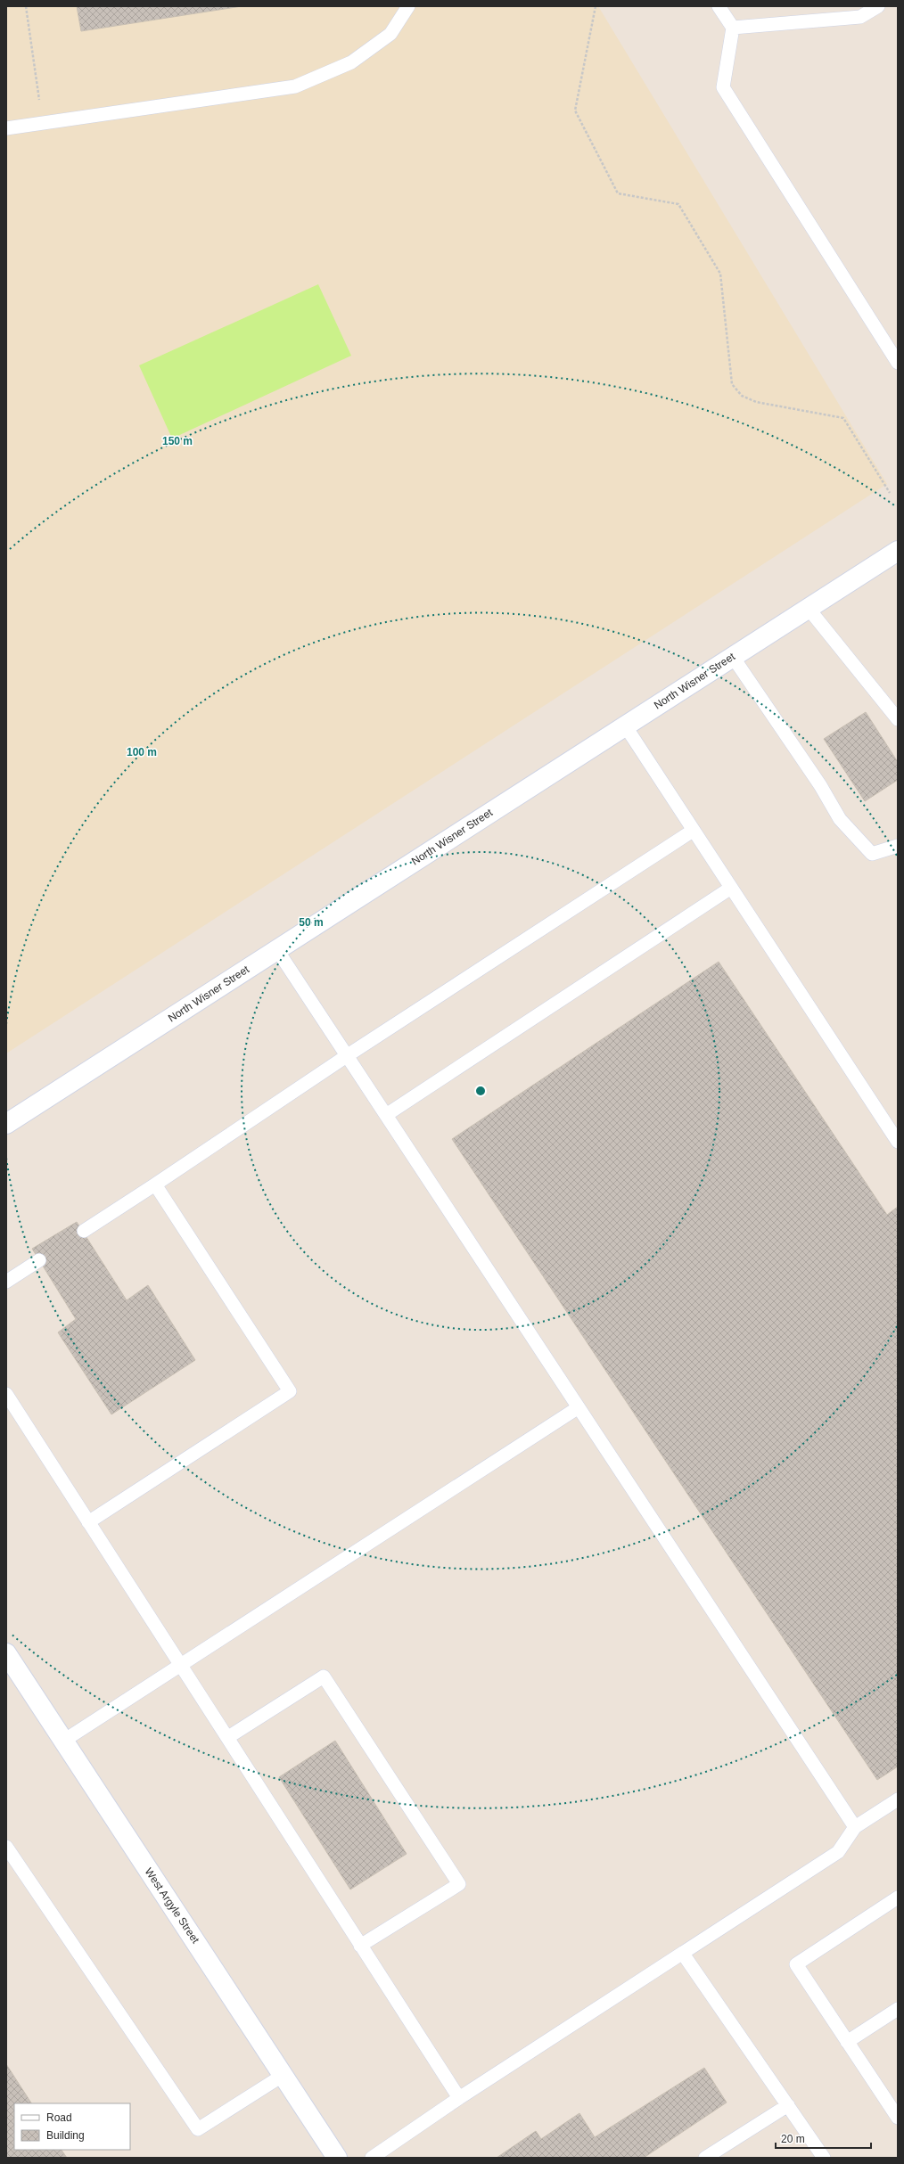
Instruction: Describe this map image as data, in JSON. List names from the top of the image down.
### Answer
{
  "streets": {
    "street": ["North Wisner Street", "West Argyle Street"]
  },
  "legend": ["Road", "Building"],
  "scale_bar": "20 m",
  "rings": ["150 m", "100 m", "50 m"]
}
